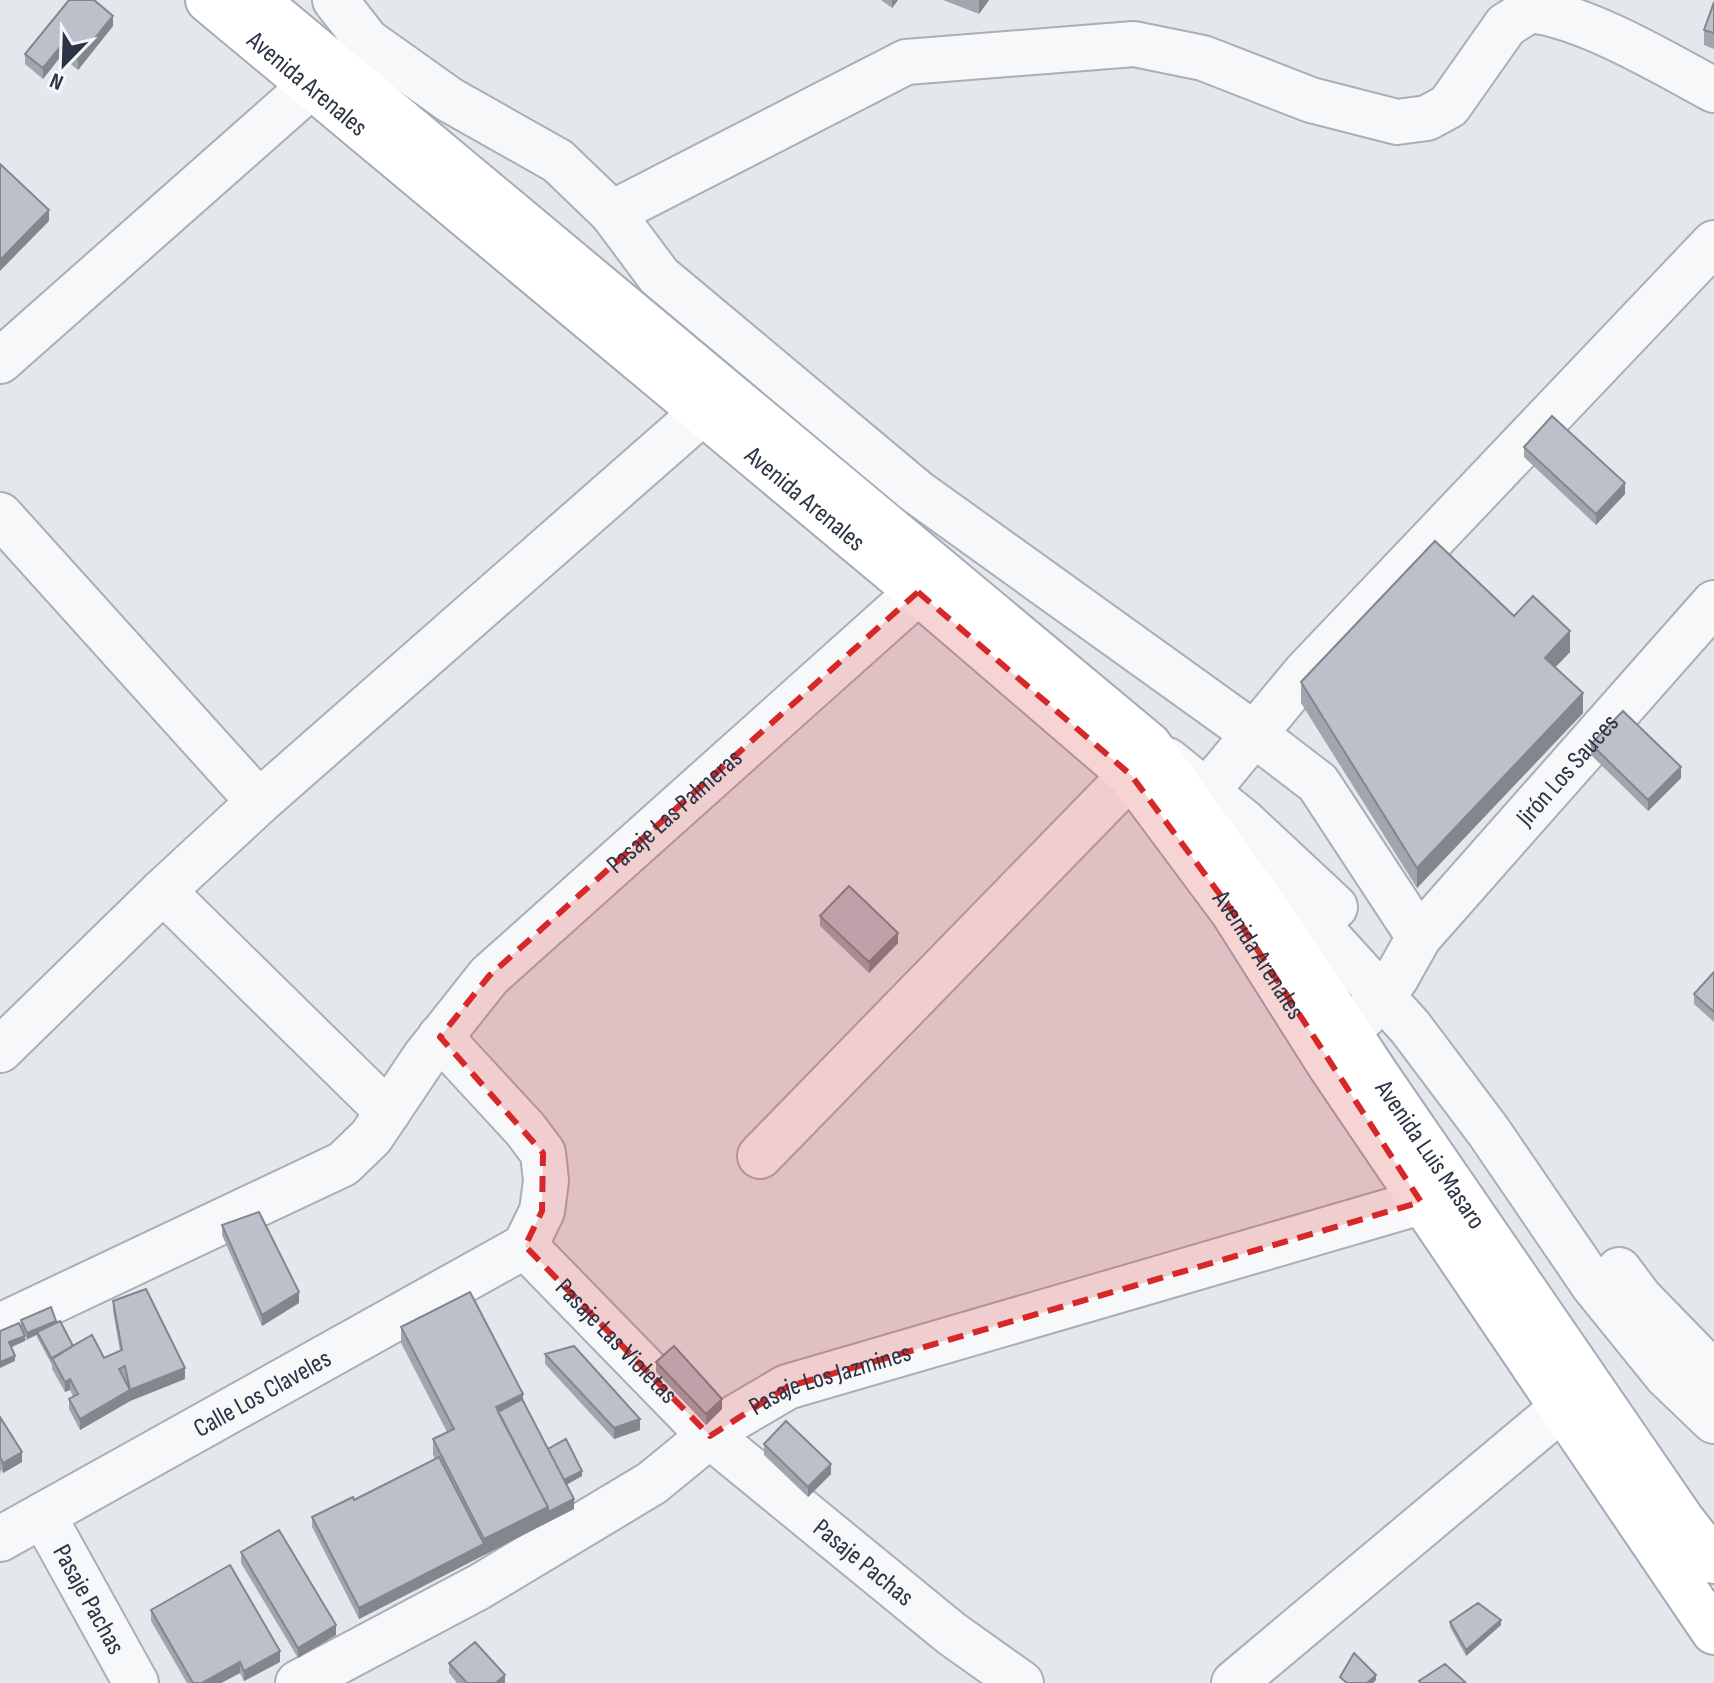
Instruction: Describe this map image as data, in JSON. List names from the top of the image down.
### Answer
{
  "streets": {
    "main road": ["Avenida Arenales", "Avenida Luis Masaro"],
    "street": [
      "Jirón Los Sauces",
      "Pasaje Las Palmeras",
      "Pasaje Las Violetas",
      "Pasaje Los Jazmines",
      "Calle Los Claveles",
      "Pasaje Pachas"
    ]
  },
  "crossings": [
    ["Avenida Arenales", "Pasaje Las Palmeras"],
    ["Avenida Arenales", "Avenida Luis Masaro"],
    ["Avenida Luis Masaro", "Pasaje Los Jazmines"],
    ["Pasaje Las Violetas", "Pasaje Los Jazmines"],
    ["Pasaje Las Violetas", "Calle Los Claveles"],
    ["Pasaje Las Violetas", "Pasaje Pachas"],
    ["Pasaje Los Jazmines", "Pasaje Pachas"],
    ["Calle Los Claveles", "Pasaje Pachas"]
  ],
  "north": "bottom left"
}
